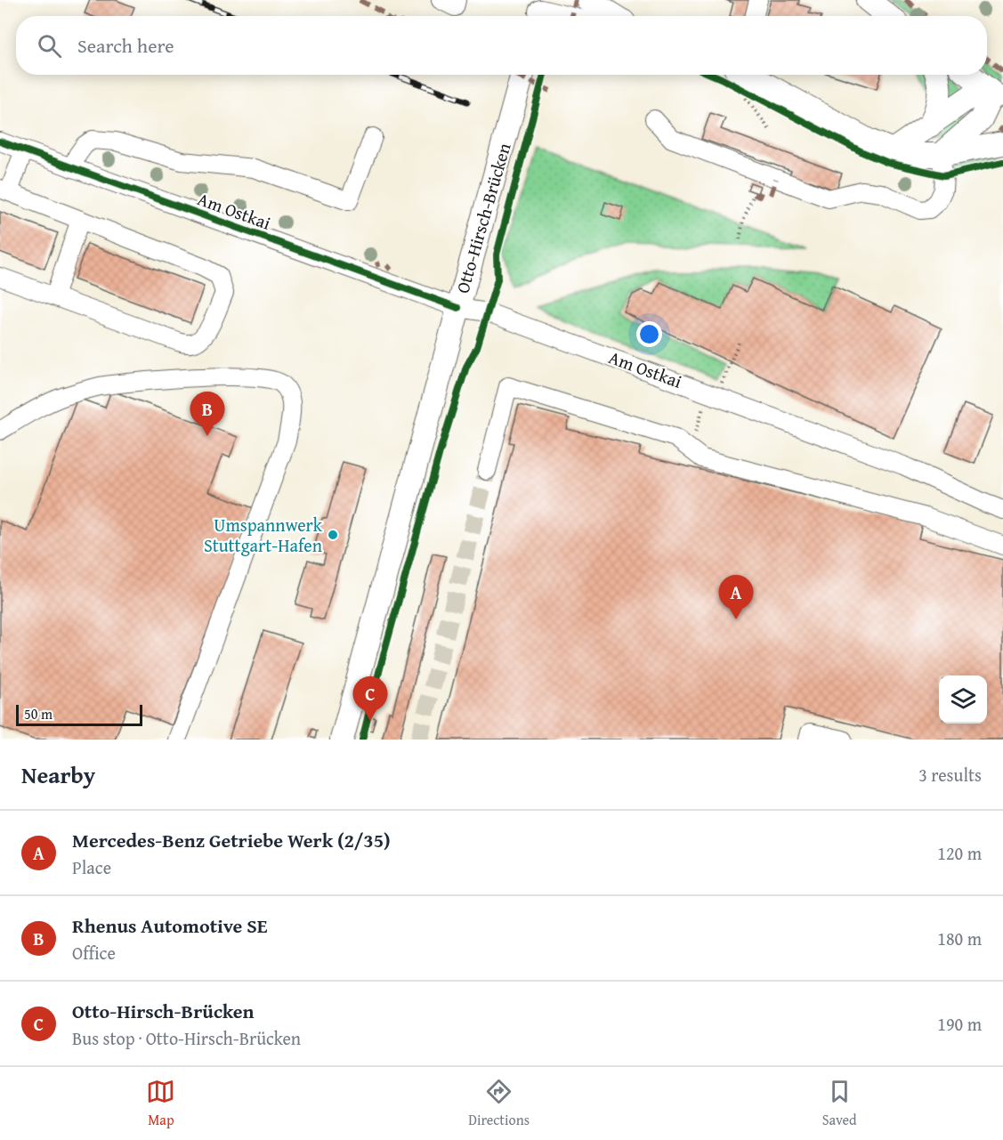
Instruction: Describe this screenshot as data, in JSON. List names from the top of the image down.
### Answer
{
  "streets": {
    "main road": ["Otto-Hirsch-Brücken"],
    "street": ["Am Ostkai"]
  },
  "crossings": [
    ["Am Ostkai", "Otto-Hirsch-Brücken"]
  ],
  "places": ["Umspannwerk Stuttgart-Hafen"],
  "scale_bar": "50 m",
  "page": {
    "search": "Search here",
    "pins": ["B", "A", "C"],
    "scale": "50 m",
    "heading": ["Nearby", "3 results"],
    "list": [
      {
        "mark": "A",
        "name": "Mercedes-Benz Getriebe Werk (2/35)",
        "note": "Place",
        "value": "120 m"
      },
      {
        "mark": "B",
        "name": "Rhenus Automotive SE",
        "note": "Office",
        "value": "180 m"
      },
      {
        "mark": "C",
        "name": "Otto-Hirsch-Brücken",
        "note": "Bus stop · Otto-Hirsch-Brücken",
        "value": "190 m"
      }
    ],
    "nav": ["Map", "Directions", "Saved"]
  }
}
